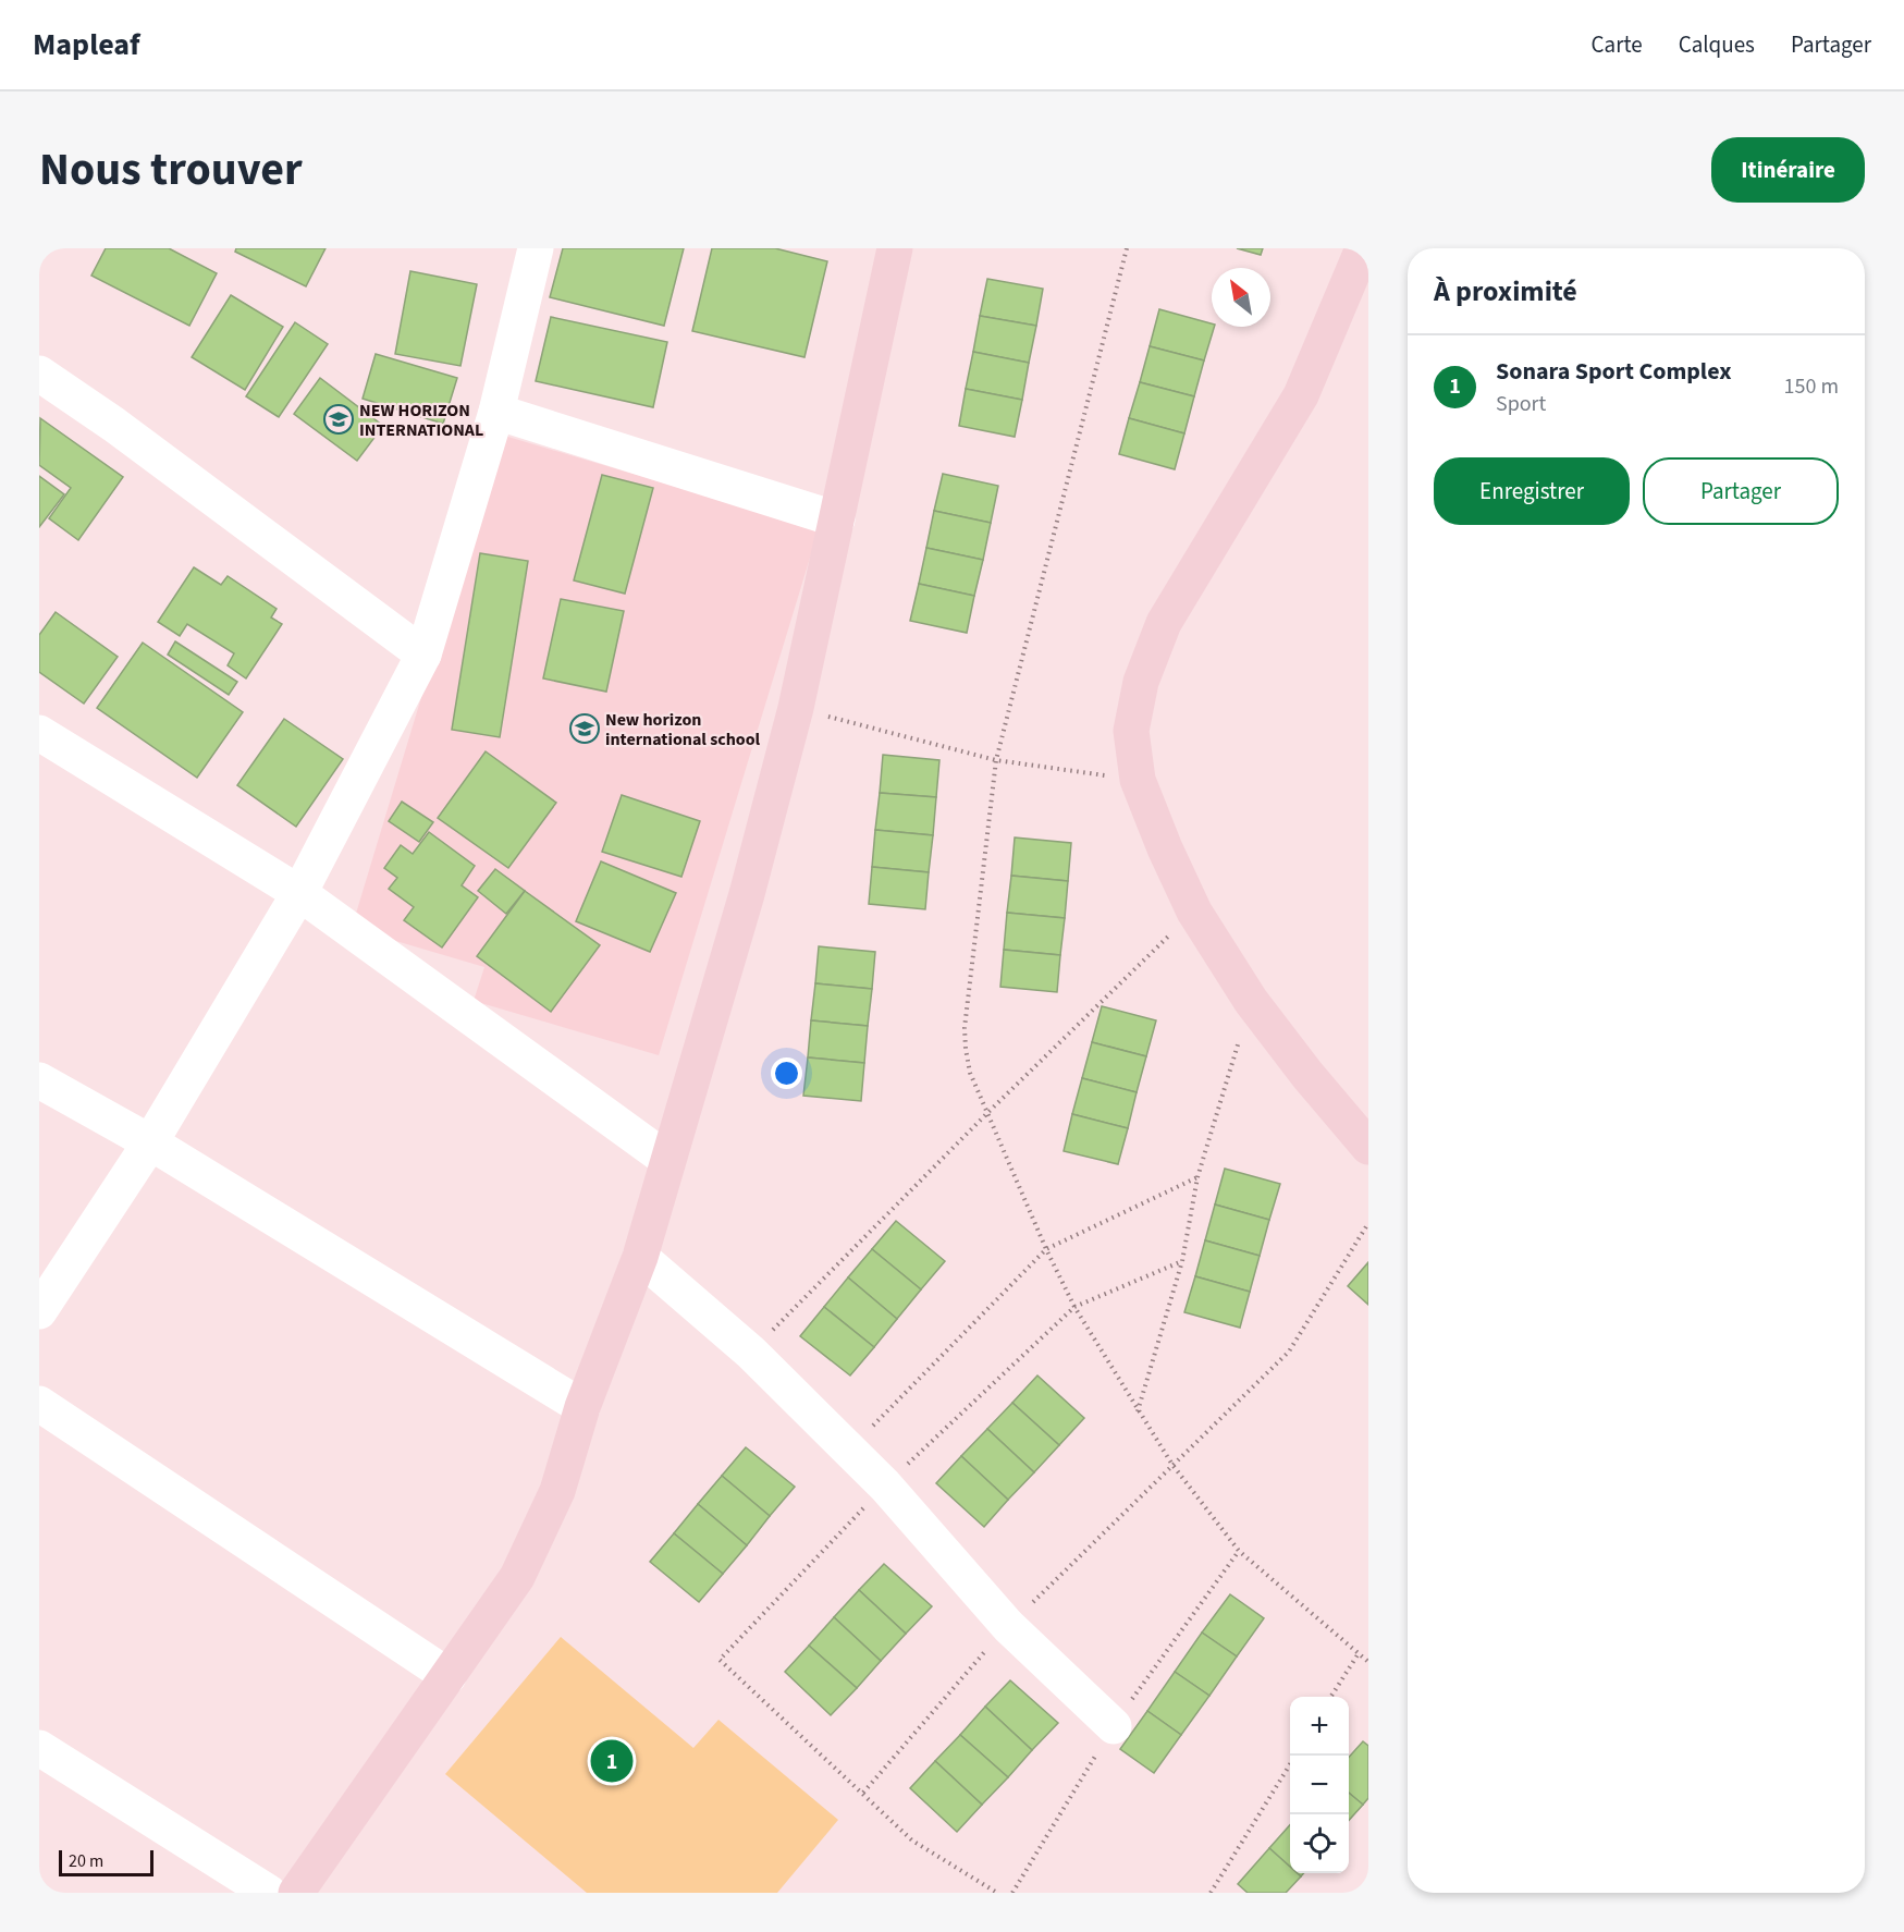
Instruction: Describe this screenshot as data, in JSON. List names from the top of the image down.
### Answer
{
  "places": {
    "school or university": ["NEW HORIZON INTERNATIONAL", "New horizon international school"]
  },
  "scale_bar": "20 m",
  "north": "top left",
  "page": {
    "header": "Mapleaf",
    "nav": ["Carte", "Calques", "Partager"],
    "title": "Nous trouver",
    "buttons": [
      "Itinéraire",
      ["Enregistrer", "Partager"]
    ],
    "heading": "À proximité",
    "list": [
      {
        "mark": "1",
        "name": "Sonara Sport Complex",
        "note": "Sport",
        "value": "150 m"
      }
    ],
    "map_buttons": ["+", "−"],
    "pins": "1",
    "scale": "20 m"
  }
}
